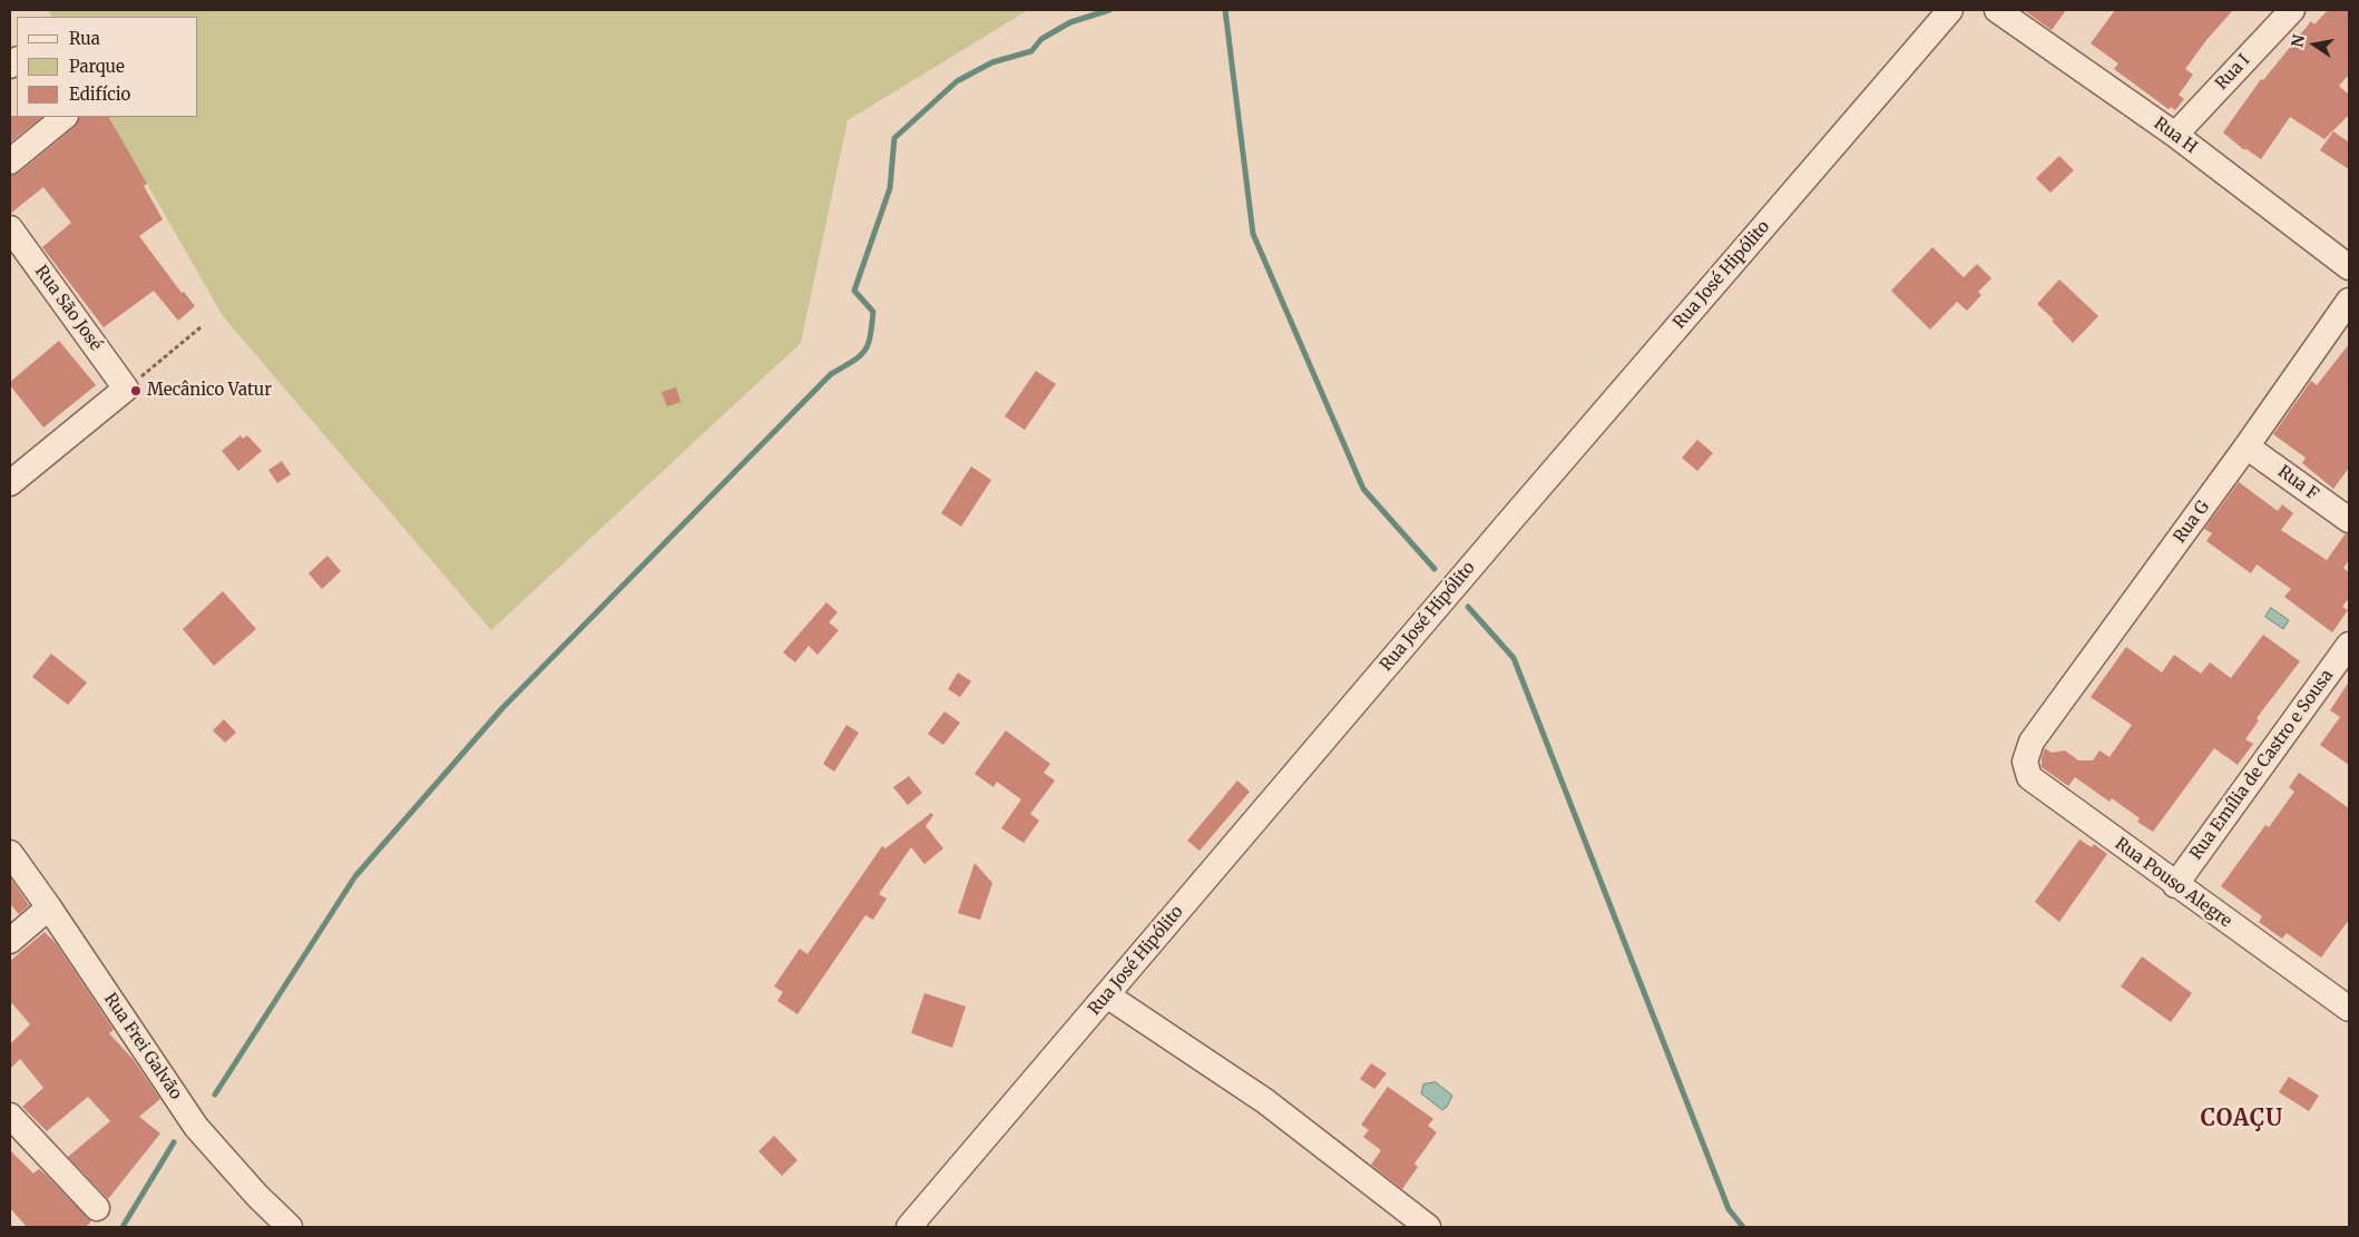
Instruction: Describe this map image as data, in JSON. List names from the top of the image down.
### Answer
{
  "streets": {
    "street": [
      "Rua I",
      "Rua H",
      "Rua José Hipólito",
      "Rua São José",
      "Rua F",
      "Rua G",
      "Rua Emília de Castro e Sousa",
      "Rua Pouso Alegre",
      "Rua Frei Galvão"
    ]
  },
  "crossings": [
    ["Rua I", "Rua H"],
    ["Rua F", "Rua G"],
    ["Rua G", "Rua Pouso Alegre"],
    ["Rua Emília de Castro e Sousa", "Rua Pouso Alegre"]
  ],
  "districts": ["COAÇU"],
  "places": ["Mecânico Vatur"],
  "legend": ["Rua", "Parque", "Edifício"],
  "north": "left"
}
